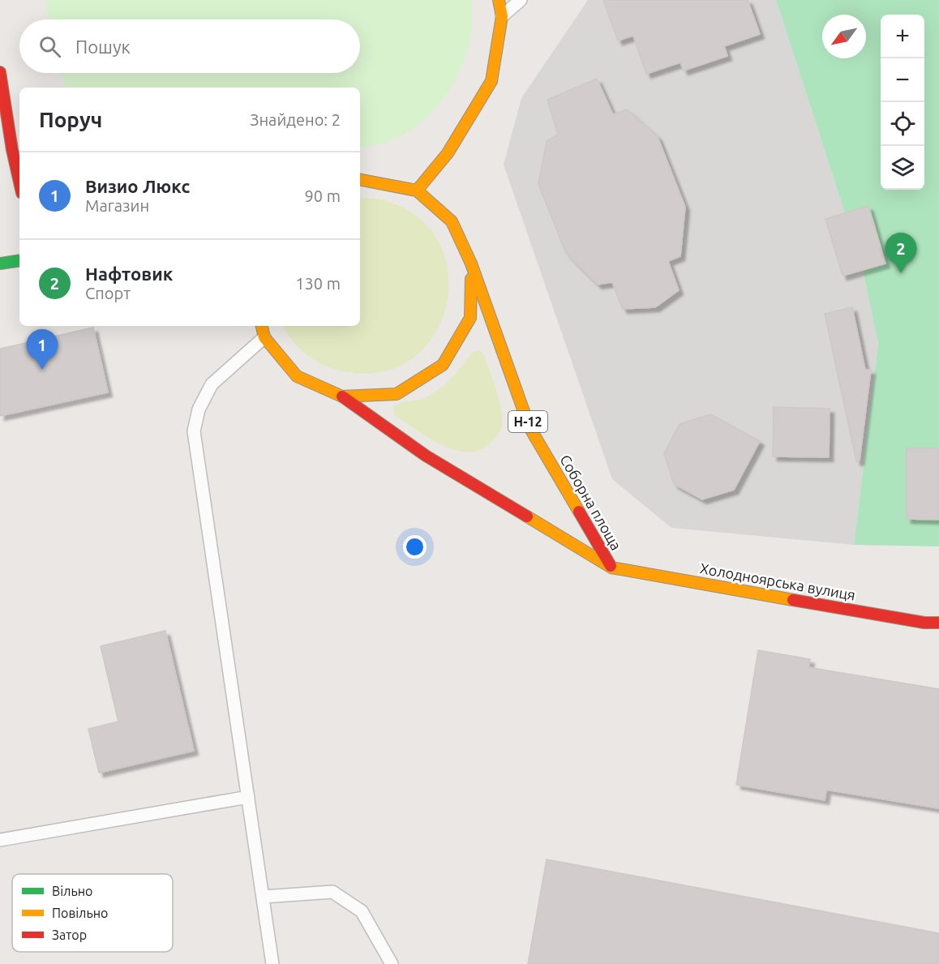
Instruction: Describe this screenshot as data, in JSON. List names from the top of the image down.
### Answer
{
  "streets": {
    "main road": ["Н-12", "Соборна площа", "Холодноярська вулиця"]
  },
  "crossings": [
    ["Соборна площа", "Холодноярська вулиця"]
  ],
  "legend": ["Вільно", "Повільно", "Затор"],
  "north": "bottom left",
  "page": {
    "map_buttons": ["+", "−"],
    "search": "Пошук",
    "heading": ["Поруч", "Знайдено: 2"],
    "list": [
      {
        "mark": "1",
        "name": "Визио Люкс",
        "note": "Магазин",
        "value": "90 m"
      },
      {
        "mark": "2",
        "name": "Нафтовик",
        "note": "Спорт",
        "value": "130 m"
      }
    ],
    "pins": ["2", "1"]
  }
}
